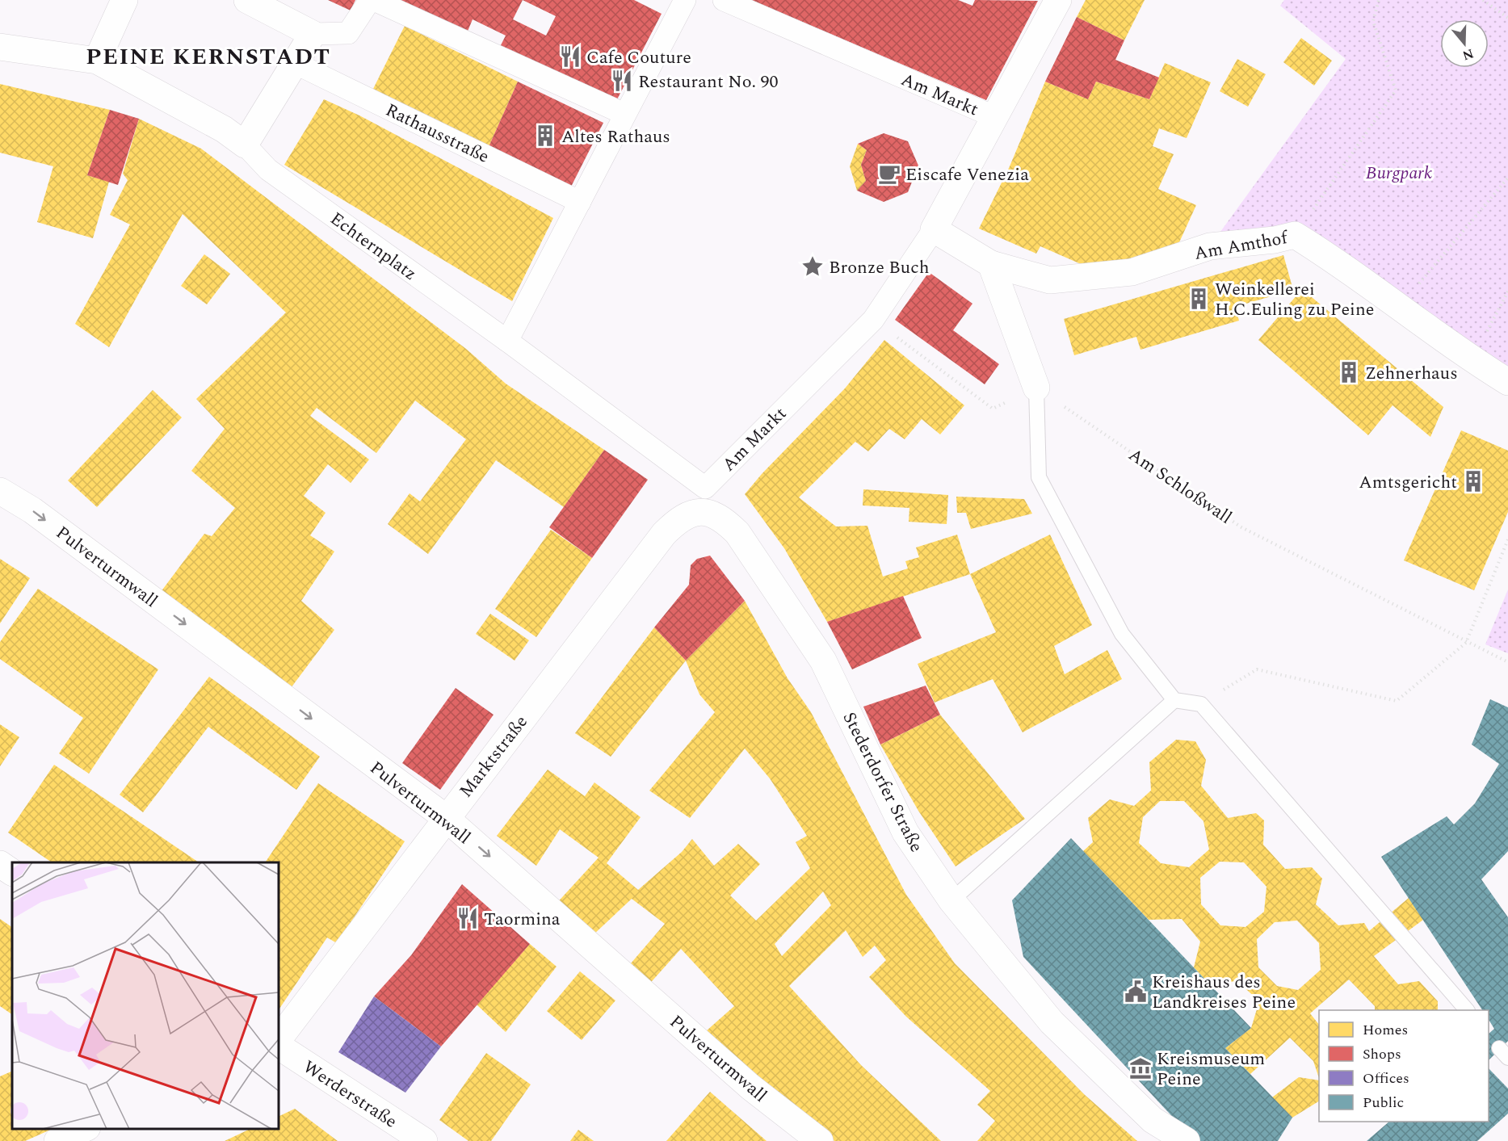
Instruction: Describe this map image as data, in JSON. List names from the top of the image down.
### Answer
{
  "streets": {
    "street": [
      "Am Markt",
      "Rathausstraße",
      "Am Amthof",
      "Echternplatz",
      "Pulverturmwall",
      "Marktstraße",
      "Stederdorfer Straße",
      "Werderstraße"
    ],
    "path": ["Am Schloßwall"]
  },
  "crossings": [
    ["Am Markt", "Am Amthof"],
    ["Am Markt", "Echternplatz"],
    ["Pulverturmwall", "Marktstraße"],
    ["Marktstraße", "Stederdorfer Straße"]
  ],
  "one_way": ["Pulverturmwall"],
  "districts": ["PEINE KERNSTADT"],
  "parks": ["Burgpark"],
  "places": {
    "restaurant": ["Cafe Couture", "Restaurant No. 90", "Taormina"],
    "building": [
      "Altes Rathaus",
      "Weinkellerei H.C.Euling zu Peine",
      "Zehnerhaus",
      "Amtsgericht"
    ],
    "cafe": ["Eiscafe Venezia"],
    "place": ["Bronze Buch"],
    "public building": ["Kreishaus des Landkreises Peine"],
    "museum": ["Kreismuseum Peine"]
  },
  "legend": [
    "Homes",
    "Shops",
    "Offices",
    "Public"
  ],
  "north": "bottom"
}
